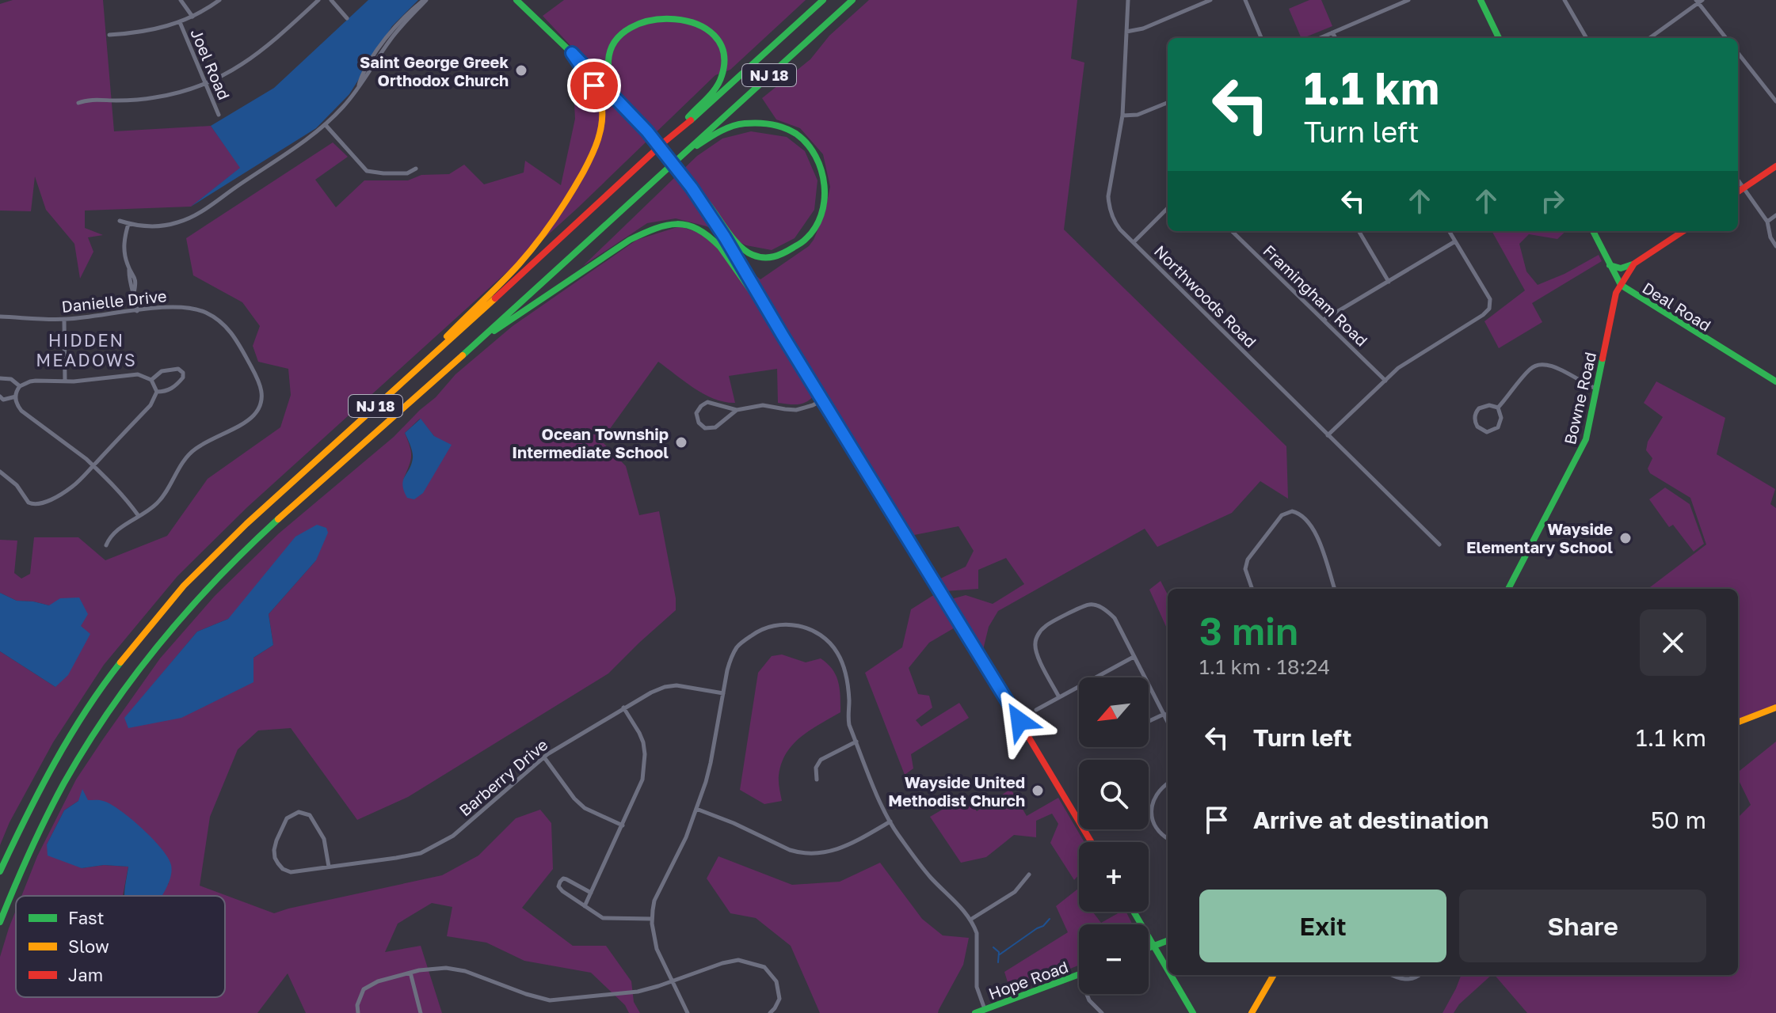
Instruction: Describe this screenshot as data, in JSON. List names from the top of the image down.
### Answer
{
  "streets": {
    "main road": [
      "NJ 18",
      "Deal Road",
      "Bowne Road",
      "Hope Road"
    ],
    "street": [
      "Joel Road",
      "Framingham Road",
      "Northwoods Road",
      "Danielle Drive",
      "Barberry Drive"
    ]
  },
  "crossings": [
    ["Deal Road", "Bowne Road"]
  ],
  "districts": ["HIDDEN MEADOWS"],
  "places": [
    "Saint George Greek Orthodox Church",
    "Ocean Township Intermediate School",
    "Wayside Elementary School",
    "Wayside United Methodist Church"
  ],
  "legend": ["Fast", "Slow", "Jam"],
  "north": "bottom left",
  "page": {
    "turn": ["1.1 km", "Turn left"],
    "heading": ["3 min", "1.1 km · 18:24"],
    "map_buttons": ["+", "−"],
    "list": [
      {
        "name": "Turn left",
        "value": "1.1 km"
      },
      {
        "name": "Arrive at destination",
        "value": "50 m"
      }
    ],
    "buttons": ["Exit", "Share"]
  }
}
